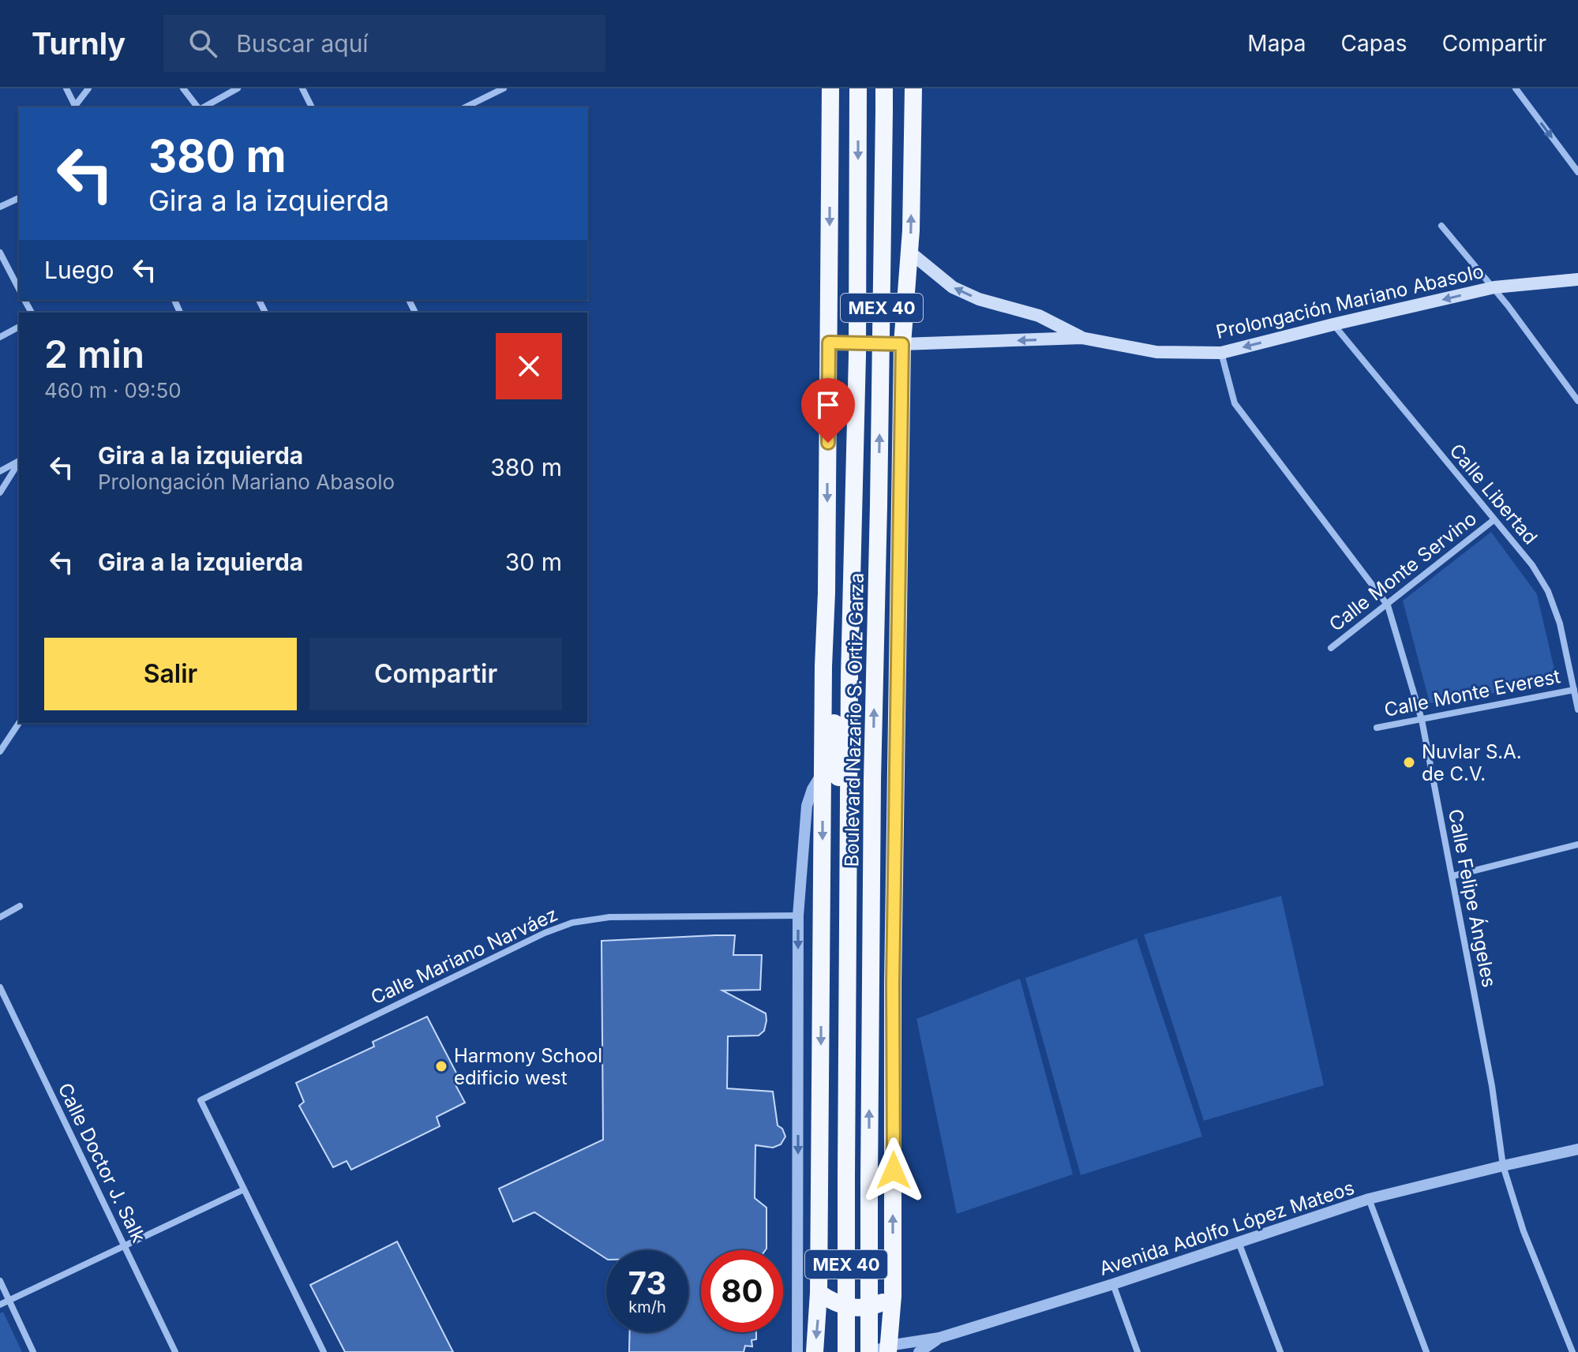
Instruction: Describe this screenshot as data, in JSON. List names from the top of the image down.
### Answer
{
  "streets": {
    "highway": ["MEX 40", "Boulevard Nazario S. Ortiz Garza"],
    "main road": ["Prolongación Mariano Abasolo"],
    "street": [
      "Calle Libertad",
      "Calle Monte Servino",
      "Calle Monte Everest",
      "Calle Felipe Ángeles",
      "Calle Mariano Narváez",
      "Calle Doctor J. Salk",
      "Avenida Adolfo López Mateos"
    ]
  },
  "crossings": [
    ["Prolongación Mariano Abasolo", "Calle Libertad"],
    ["Prolongación Mariano Abasolo", "Calle Felipe Ángeles"],
    ["Calle Libertad", "Calle Monte Servino"],
    ["Calle Libertad", "Calle Monte Everest"],
    ["Calle Monte Servino", "Calle Felipe Ángeles"],
    ["Calle Monte Everest", "Calle Felipe Ángeles"],
    ["Boulevard Nazario S. Ortiz Garza", "Avenida Adolfo López Mateos"],
    ["Calle Felipe Ángeles", "Avenida Adolfo López Mateos"]
  ],
  "one_way": ["Prolongación Mariano Abasolo"],
  "places": ["Nuvlar S.A. de C.V.", "Harmony School edificio west"],
  "page": {
    "header": "Turnly",
    "search": "Buscar aquí",
    "nav": ["Mapa", "Capas", "Compartir"],
    "turn": ["380 m", "Gira a la izquierda"],
    "then": "Luego",
    "heading": ["2 min", "460 m · 09:50"],
    "list": [
      {
        "name": "Gira a la izquierda",
        "note": "Prolongación Mariano Abasolo",
        "value": "380 m"
      },
      {
        "name": "Gira a la izquierda",
        "value": "30 m"
      }
    ],
    "buttons": ["Salir", "Compartir"],
    "speed": "73 km/h",
    "limit": "80"
  }
}
